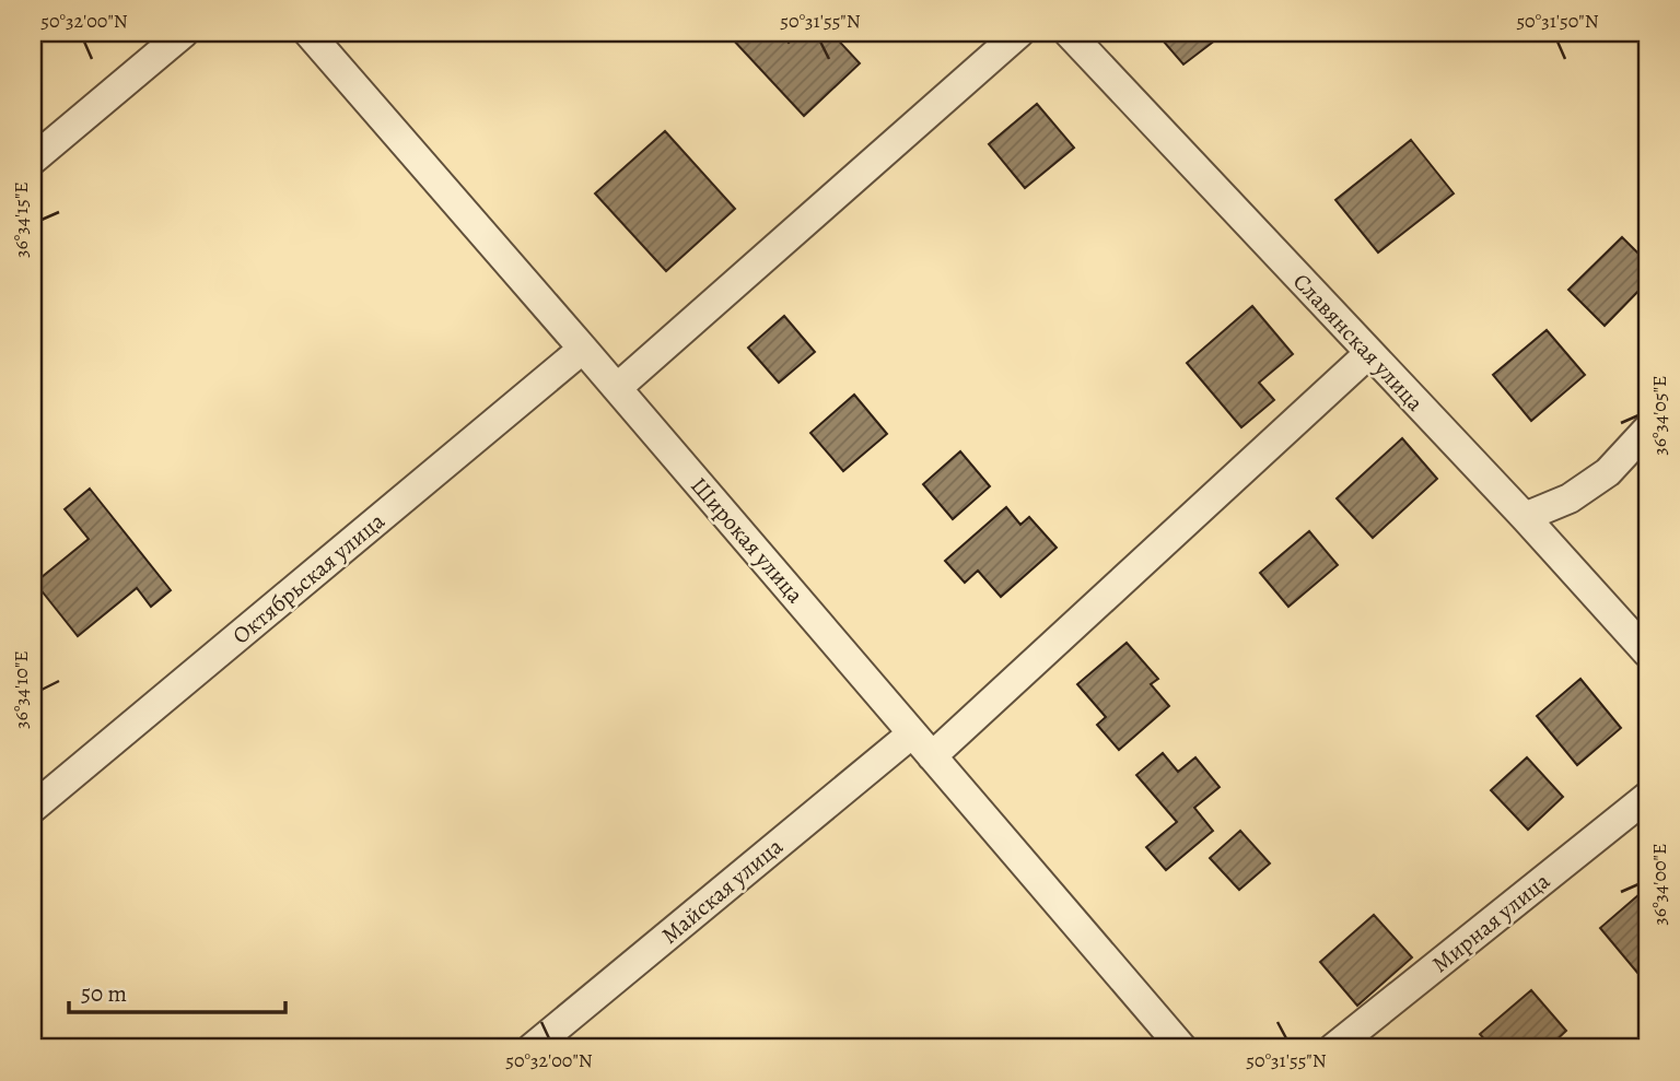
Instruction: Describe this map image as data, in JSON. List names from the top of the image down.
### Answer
{
  "streets": {
    "street": [
      "Славянская улица",
      "Широкая улица",
      "Октябрьская улица",
      "Майская улица",
      "Мирная улица"
    ]
  },
  "crossings": [
    ["Широкая улица", "Октябрьская улица"],
    ["Широкая улица", "Майская улица"]
  ],
  "scale_bar": "50 m",
  "coordinates": [
    "50°32'00\"N",
    "50°31'55\"N",
    "50°31'50\"N",
    "36°34'15\"E",
    "36°34'05\"E",
    "36°34'10\"E",
    "36°34'00\"E"
  ]
}
